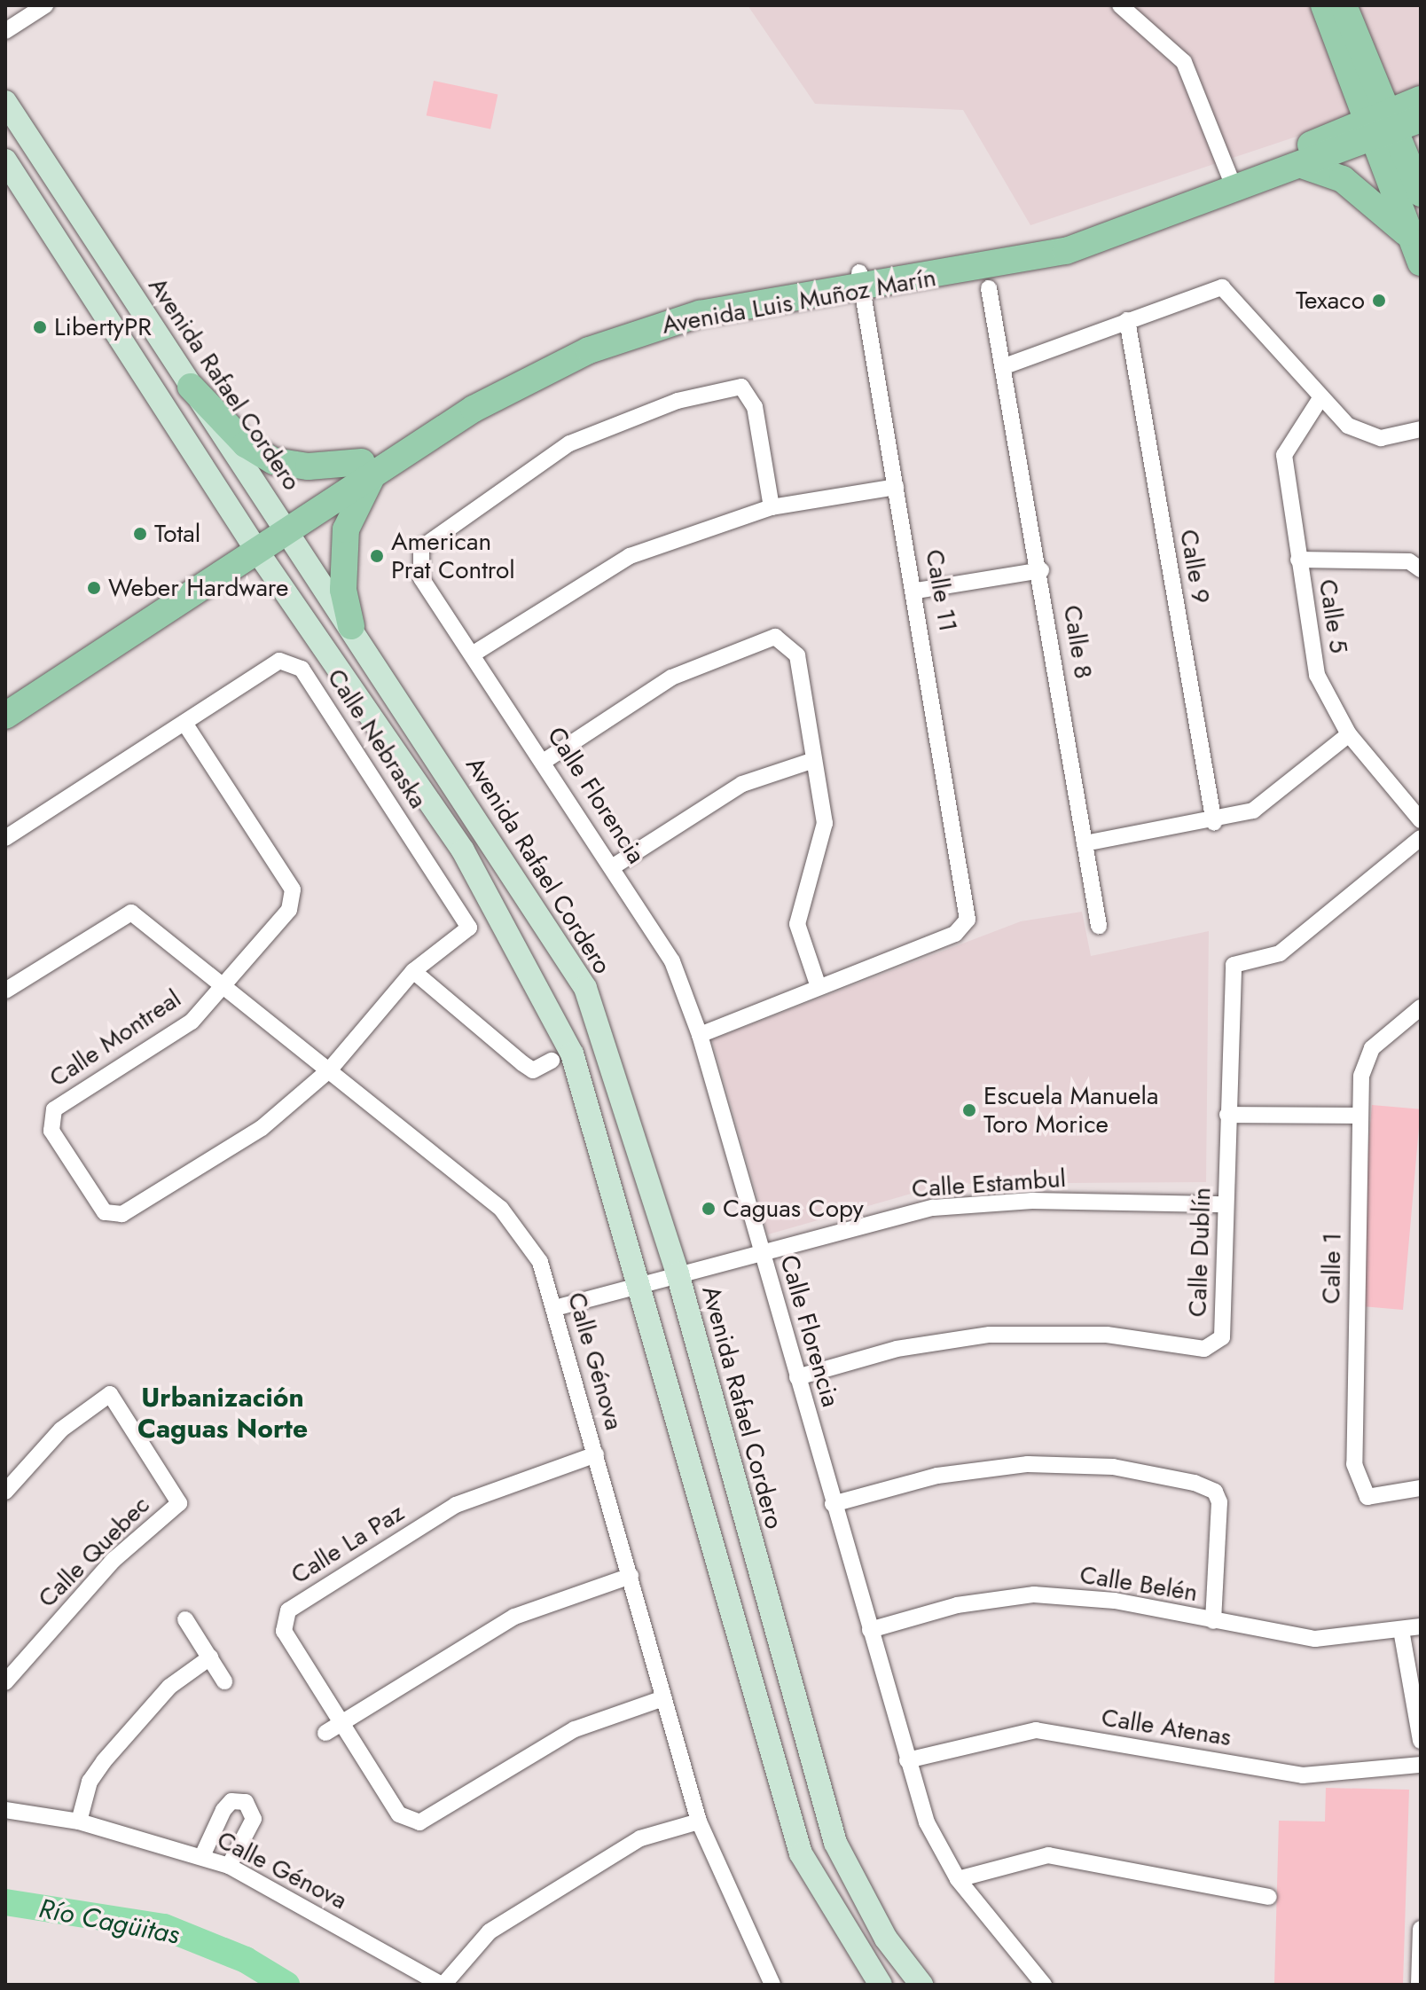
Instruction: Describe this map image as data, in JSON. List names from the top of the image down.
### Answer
{
  "streets": {
    "main road": ["Avenida Luis Muñoz Marín", "Avenida Rafael Cordero"],
    "street": [
      "Calle 9",
      "Calle 11",
      "Calle 5",
      "Calle 8",
      "Calle Nebraska",
      "Calle Florencia",
      "Calle Montreal",
      "Calle Estambul",
      "Calle Dublín",
      "Calle 1",
      "Calle Génova",
      "Calle La Paz",
      "Calle Quebec",
      "Calle Belén",
      "Calle Atenas"
    ]
  },
  "crossings": [
    ["Avenida Luis Muñoz Marín", "Avenida Rafael Cordero"],
    ["Avenida Luis Muñoz Marín", "Calle 11"],
    ["Avenida Rafael Cordero", "Calle Estambul"],
    ["Calle Nebraska", "Calle Montreal"],
    ["Calle Florencia", "Calle Estambul"],
    ["Calle Florencia", "Calle Dublín"],
    ["Calle Florencia", "Calle Belén"],
    ["Calle Florencia", "Calle Atenas"],
    ["Calle Montreal", "Calle Génova"],
    ["Calle Estambul", "Calle Dublín"],
    ["Calle Estambul", "Calle Génova"],
    ["Calle Génova", "Calle La Paz"]
  ],
  "districts": ["Urbanización Caguas Norte"],
  "water": ["Río Cagüitas"],
  "places": [
    "Texaco",
    "LibertyPR",
    "Total",
    "American Prat Control",
    "Weber Hardware",
    "Escuela Manuela Toro Morice",
    "Caguas Copy"
  ]
}
